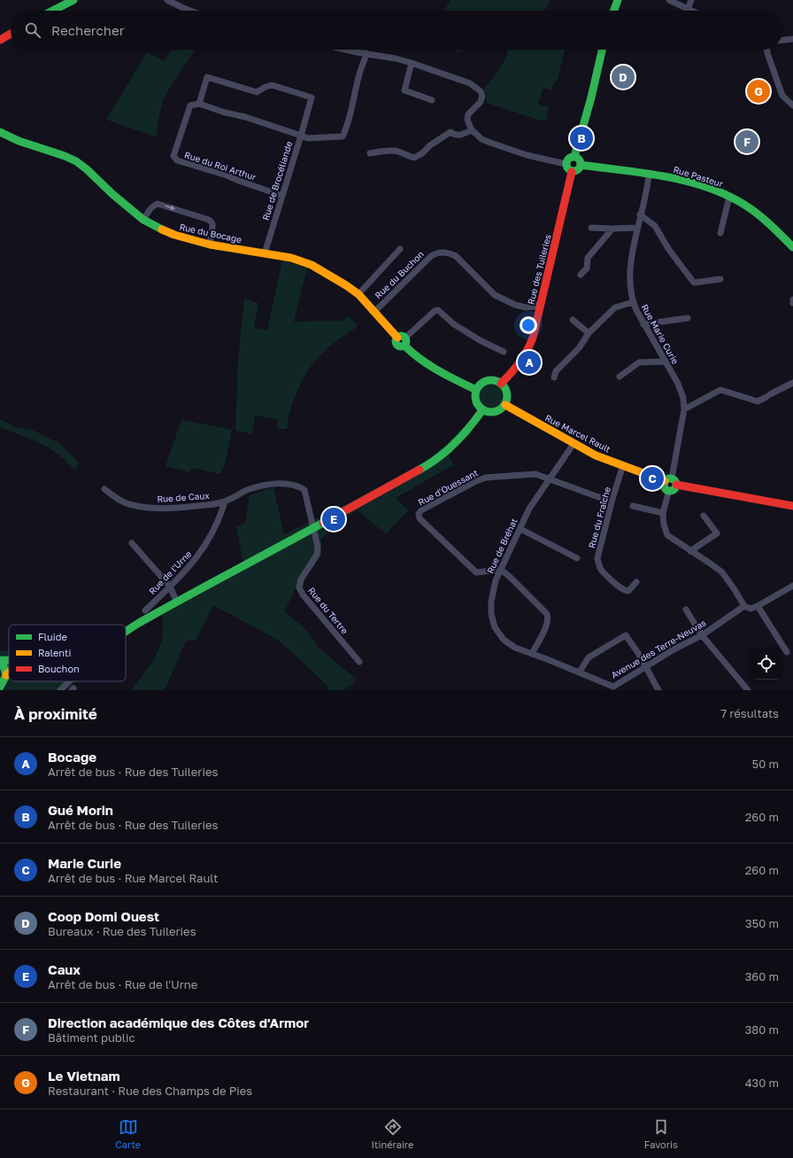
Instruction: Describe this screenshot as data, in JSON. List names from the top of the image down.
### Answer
{
  "streets": {
    "street": [
      "Rue du Roi Arthur",
      "Rue Pasteur",
      "Rue de Brocéliande",
      "Rue du Bocage",
      "Rue des Tuileries",
      "Rue du Buchon",
      "Rue Marie Curie",
      "Rue Marcel Rault",
      "Rue d'Ouessant",
      "Rue de Caux",
      "Rue du Fraîche",
      "Rue de Bréhat",
      "Rue de l'Urne",
      "Rue du Tertre",
      "Avenue des Terre-Neuvas"
    ]
  },
  "crossings": [
    ["Rue du Roi Arthur", "Rue de Brocéliande"],
    ["Rue Pasteur", "Rue des Tuileries"],
    ["Rue Pasteur", "Rue Marie Curie"],
    ["Rue de Brocéliande", "Rue du Bocage"],
    ["Rue du Bocage", "Rue des Tuileries"],
    ["Rue du Bocage", "Rue du Buchon"],
    ["Rue du Bocage", "Rue Marcel Rault"],
    ["Rue des Tuileries", "Rue du Buchon"],
    ["Rue des Tuileries", "Rue Marcel Rault"],
    ["Rue Marie Curie", "Rue Marcel Rault"],
    ["Rue Marcel Rault", "Rue du Fraîche"],
    ["Rue Marcel Rault", "Rue de Bréhat"],
    ["Rue d'Ouessant", "Rue de Bréhat"],
    ["Rue de Caux", "Rue de l'Urne"],
    ["Rue de Bréhat", "Avenue des Terre-Neuvas"]
  ],
  "legend": ["Fluide", "Ralenti", "Bouchon"],
  "page": {
    "search": "Rechercher",
    "pins": [
      "D",
      "G",
      "B",
      "F",
      "A",
      "C",
      "E"
    ],
    "heading": ["À proximité", "7 résultats"],
    "list": [
      {
        "mark": "A",
        "name": "Bocage",
        "note": "Arrêt de bus · Rue des Tuileries",
        "value": "50 m"
      },
      {
        "mark": "B",
        "name": "Gué Morin",
        "note": "Arrêt de bus · Rue des Tuileries",
        "value": "260 m"
      },
      {
        "mark": "C",
        "name": "Marie Curie",
        "note": "Arrêt de bus · Rue Marcel Rault",
        "value": "260 m"
      },
      {
        "mark": "D",
        "name": "Coop Domi Ouest",
        "note": "Bureaux · Rue des Tuileries",
        "value": "350 m"
      },
      {
        "mark": "E",
        "name": "Caux",
        "note": "Arrêt de bus · Rue de l'Urne",
        "value": "360 m"
      },
      {
        "mark": "F",
        "name": "Direction académique des Côtes d'Armor",
        "note": "Bâtiment public",
        "value": "380 m"
      },
      {
        "mark": "G",
        "name": "Le Vietnam",
        "note": "Restaurant · Rue des Champs de Pies",
        "value": "430 m"
      }
    ],
    "nav": ["Carte", "Itinéraire", "Favoris"]
  }
}
